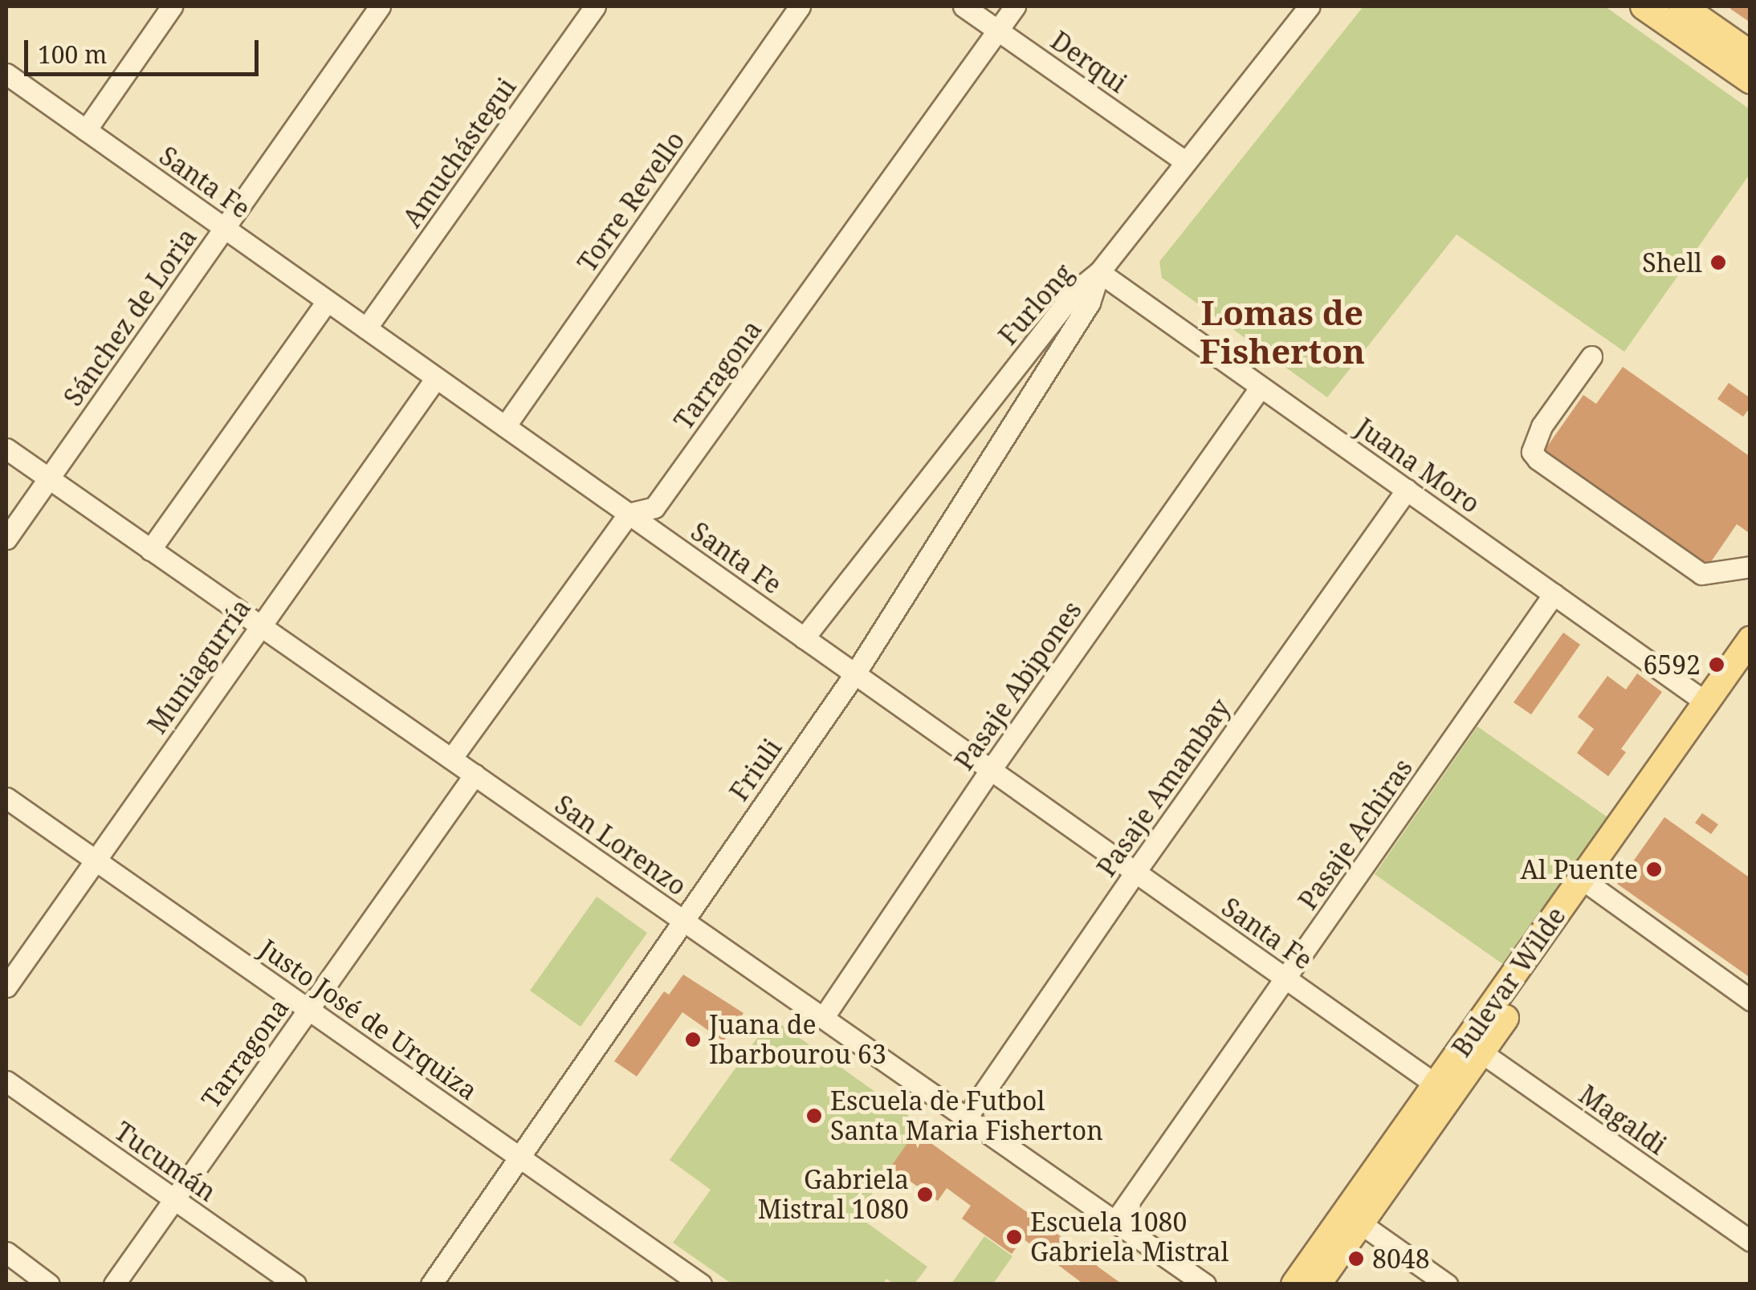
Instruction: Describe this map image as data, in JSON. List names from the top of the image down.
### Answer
{
  "streets": {
    "main road": ["Bulevar Wilde"],
    "street": [
      "Derqui",
      "Amuchástegui",
      "Santa Fe",
      "Torre Revello",
      "Furlong",
      "Sánchez de Loria",
      "Tarragona",
      "Juana Moro",
      "Muniagurría",
      "Pasaje Abipones",
      "Friuli",
      "Pasaje Amambay",
      "Pasaje Achiras",
      "San Lorenzo",
      "Justo José de Urquiza",
      "Magaldi",
      "Tucumán"
    ]
  },
  "crossings": [
    ["Derqui", "Furlong"],
    ["Derqui", "Tarragona"],
    ["Amuchástegui", "Santa Fe"],
    ["Santa Fe", "Torre Revello"],
    ["Santa Fe", "Furlong"],
    ["Santa Fe", "Sánchez de Loria"],
    ["Santa Fe", "Tarragona"],
    ["Santa Fe", "Muniagurría"],
    ["Santa Fe", "Pasaje Abipones"],
    ["Santa Fe", "Friuli"],
    ["Santa Fe", "Pasaje Amambay"],
    ["Santa Fe", "Pasaje Achiras"],
    ["Santa Fe", "Bulevar Wilde"],
    ["Furlong", "Juana Moro"],
    ["Furlong", "Friuli"],
    ["Sánchez de Loria", "San Lorenzo"],
    ["Tarragona", "San Lorenzo"],
    ["Tarragona", "Justo José de Urquiza"],
    ["Tarragona", "Tucumán"],
    ["Juana Moro", "Pasaje Abipones"],
    ["Juana Moro", "Friuli"],
    ["Juana Moro", "Pasaje Amambay"],
    ["Juana Moro", "Pasaje Achiras"],
    ["Juana Moro", "Bulevar Wilde"],
    ["Muniagurría", "San Lorenzo"],
    ["Muniagurría", "Justo José de Urquiza"],
    ["Pasaje Abipones", "San Lorenzo"],
    ["Friuli", "San Lorenzo"],
    ["Friuli", "Justo José de Urquiza"],
    ["Pasaje Amambay", "San Lorenzo"],
    ["Pasaje Achiras", "San Lorenzo"],
    ["Bulevar Wilde", "Magaldi"]
  ],
  "districts": ["Lomas de Fisherton"],
  "places": [
    "Shell",
    "6592",
    "Al Puente",
    "Juana de Ibarbourou 63",
    "Escuela de Futbol Santa Maria Fisherton",
    "Gabriela Mistral 1080",
    "Escuela 1080 Gabriela Mistral",
    "8048"
  ],
  "scale_bar": "100 m"
}
